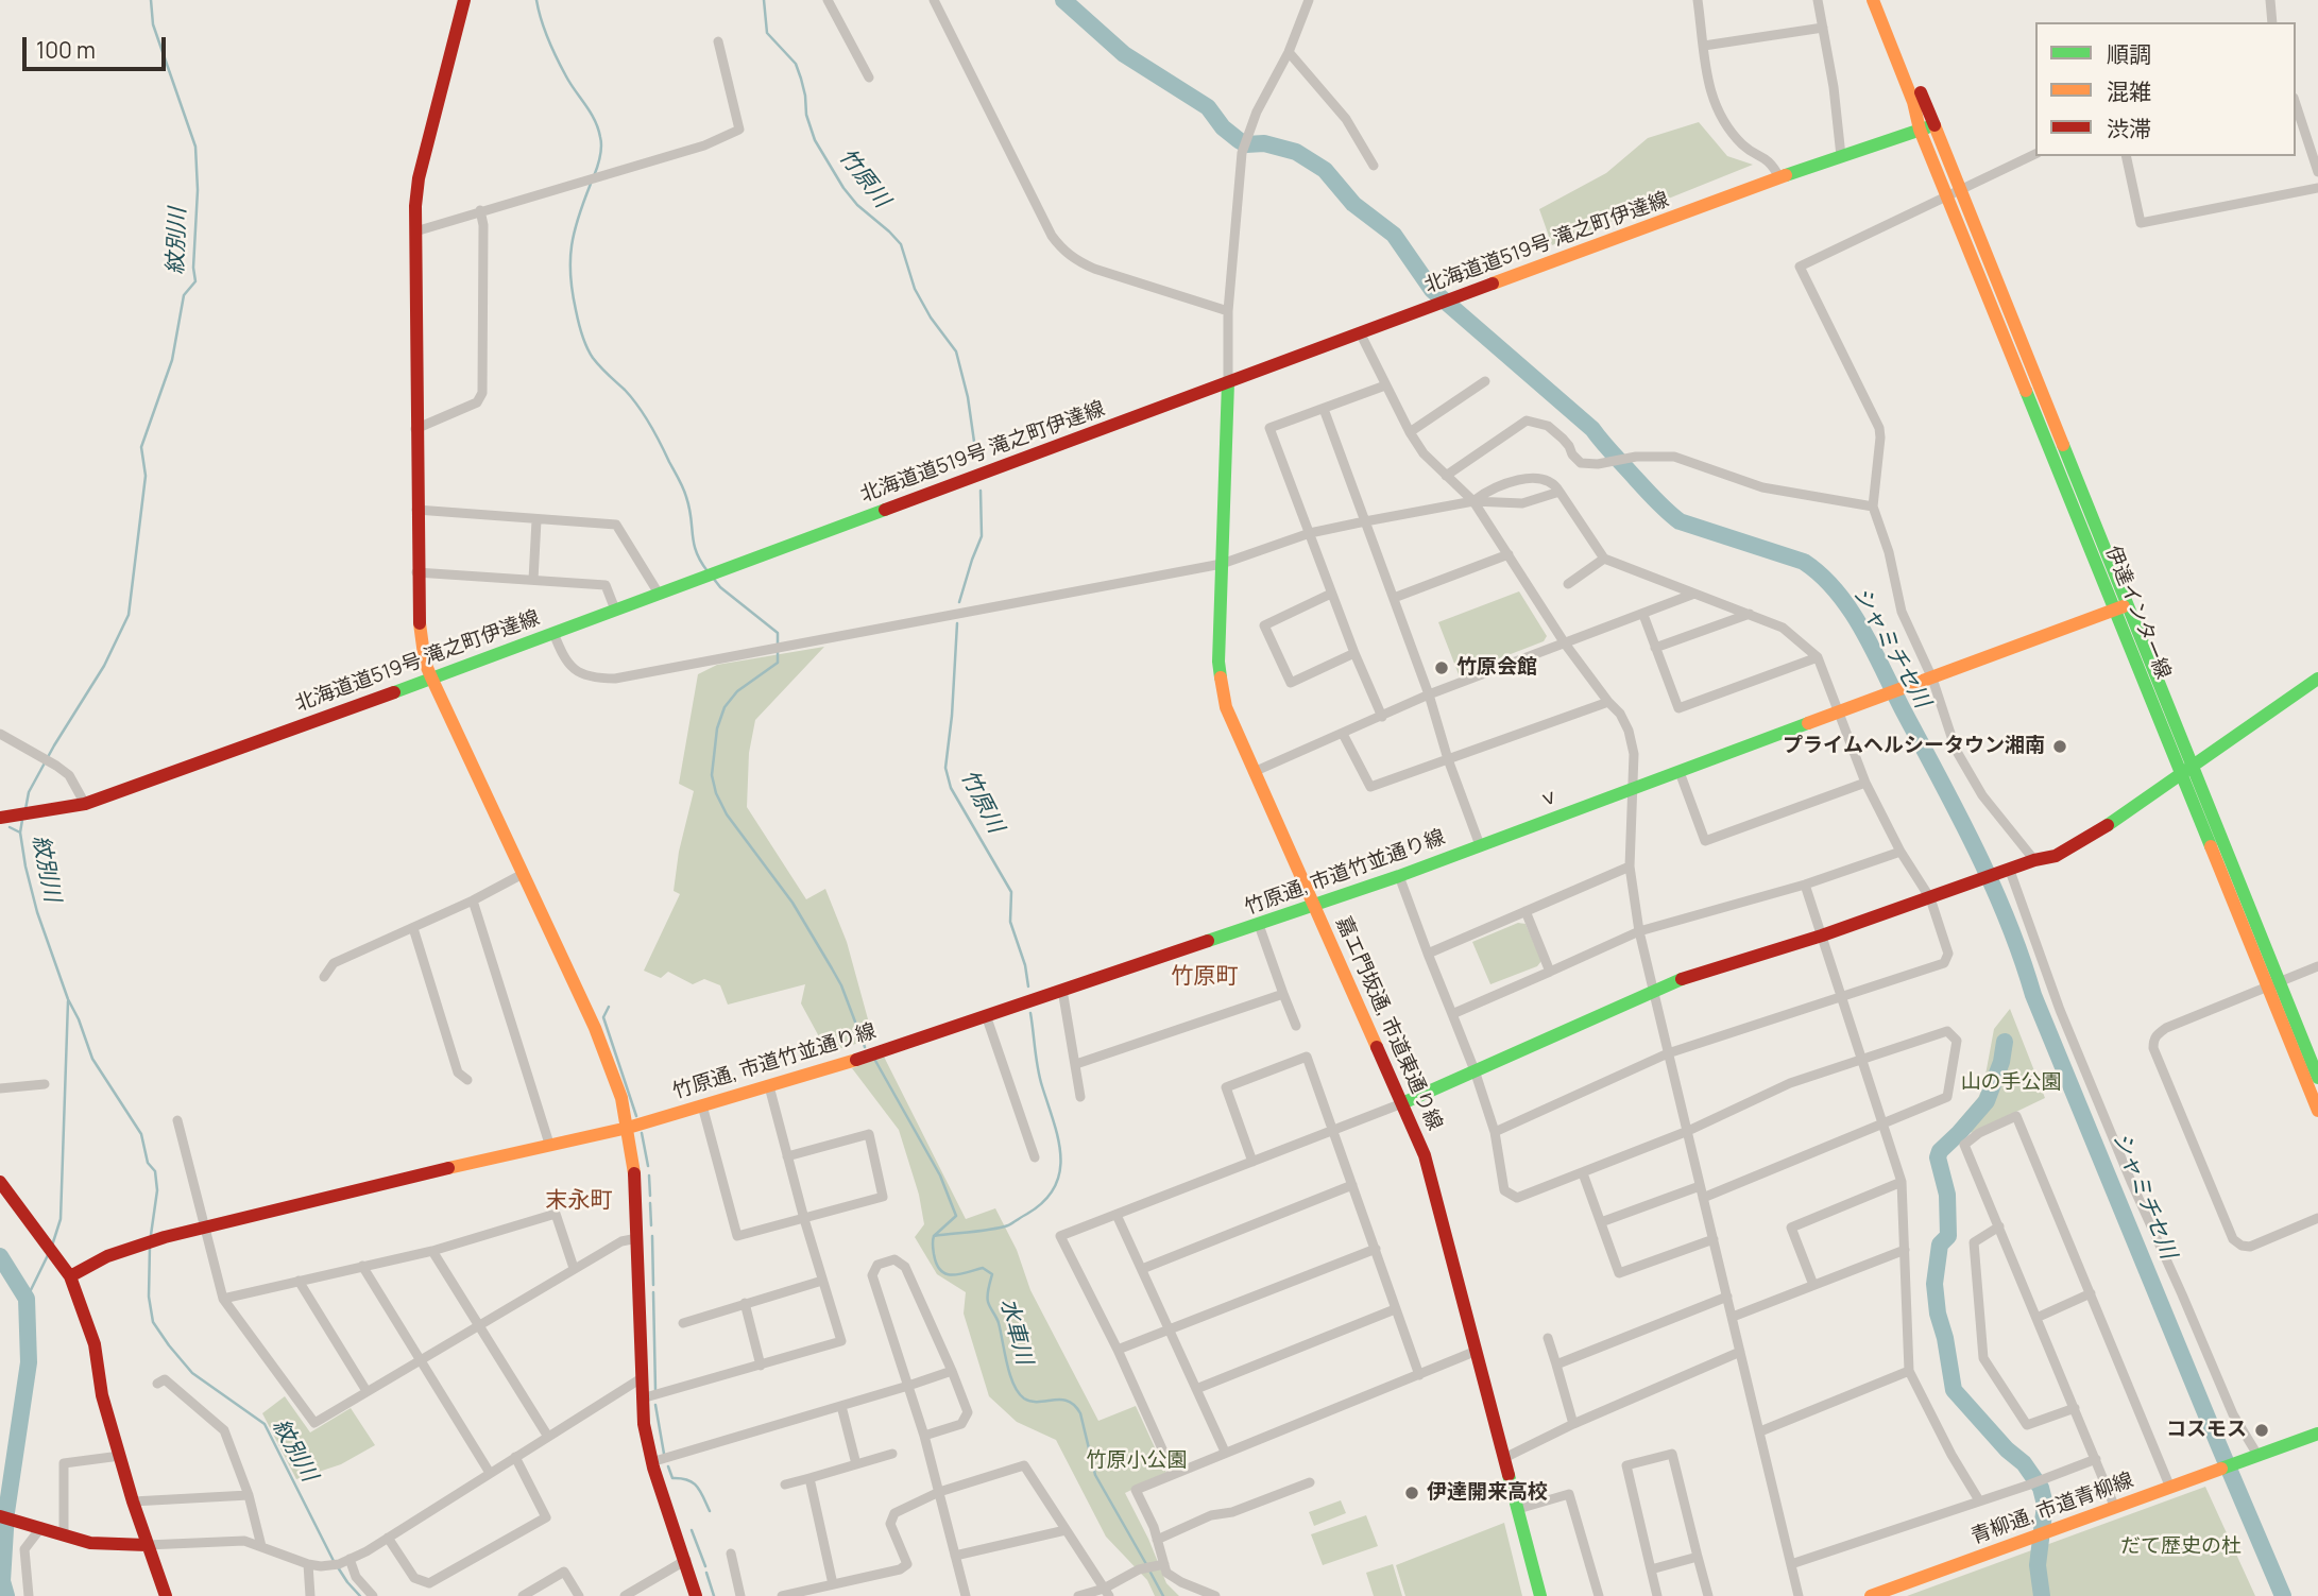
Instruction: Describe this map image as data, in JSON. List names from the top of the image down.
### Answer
{
  "streets": {
    "main road": [
      "北海道道519号 滝之町伊達線",
      "伊達インター線",
      "ｖ",
      "竹原通, 市道竹並通り線",
      "嘉エ門坂通, 市道東通り線",
      "青柳通, 市道青柳線"
    ]
  },
  "crossings": [
    ["北海道道519号 滝之町伊達線", "伊達インター線"],
    ["北海道道519号 滝之町伊達線", "嘉エ門坂通, 市道東通り線"],
    ["ｖ", "竹原通, 市道竹並通り線"],
    ["竹原通, 市道竹並通り線", "嘉エ門坂通, 市道東通り線"]
  ],
  "districts": ["竹原町", "末永町"],
  "water": [
    "竹原川",
    "紋別川",
    "シャミチセ川",
    "水車川"
  ],
  "parks": ["山の手公園", "竹原小公園", "だて歴史の杜"],
  "places": [
    "竹原会館",
    "プライムヘルシータウン湘南",
    "コスモス",
    "伊達開来高校"
  ],
  "legend": ["順調", "混雑", "渋滞"],
  "scale_bar": "100 m"
}
